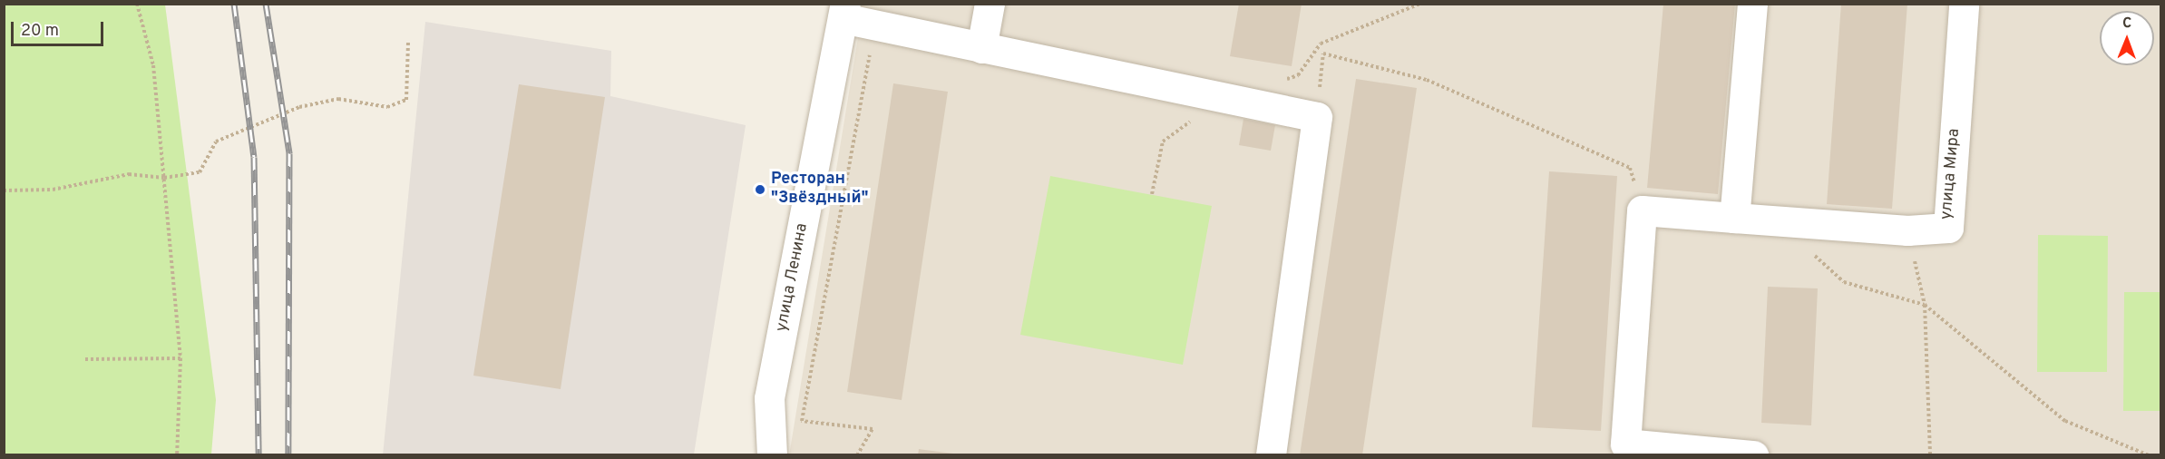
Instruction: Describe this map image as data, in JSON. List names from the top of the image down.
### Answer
{
  "streets": {
    "street": ["улица Мира", "улица Ленина"]
  },
  "places": ["Ресторан \"Звёздный\""],
  "scale_bar": "20 m",
  "north": "top"
}
